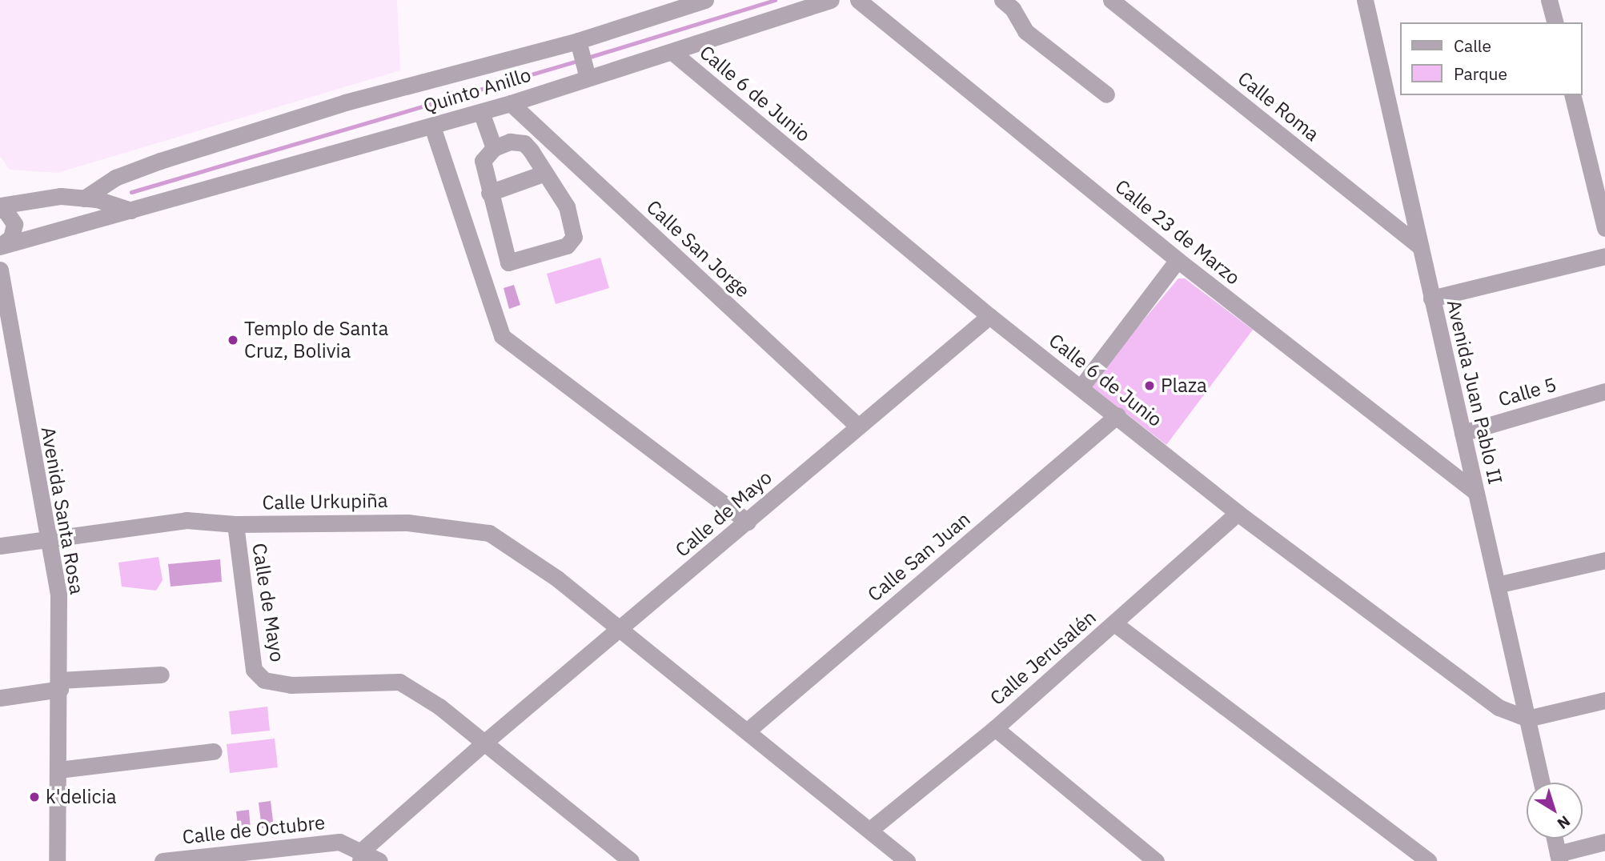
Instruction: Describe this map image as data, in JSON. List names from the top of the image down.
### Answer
{
  "streets": {
    "street": [
      "Quinto Anillo",
      "Calle 6 de Junio",
      "Calle Roma",
      "Calle 23 de Marzo",
      "Calle San Jorge",
      "Avenida Juan Pablo II",
      "Calle 5",
      "Calle Urkupiña",
      "Avenida Santa Rosa",
      "Calle de Mayo",
      "Calle San Juan",
      "Calle Jerusalén",
      "Calle de Octubre"
    ]
  },
  "crossings": [
    ["Quinto Anillo", "Calle 6 de Junio"],
    ["Quinto Anillo", "Calle San Jorge"],
    ["Calle 6 de Junio", "Avenida Juan Pablo II"],
    ["Calle 6 de Junio", "Calle de Mayo"],
    ["Calle 6 de Junio", "Calle San Juan"],
    ["Calle 6 de Junio", "Calle Jerusalén"],
    ["Calle Roma", "Avenida Juan Pablo II"],
    ["Calle 23 de Marzo", "Avenida Juan Pablo II"],
    ["Calle San Jorge", "Calle de Mayo"],
    ["Avenida Juan Pablo II", "Calle 5"],
    ["Calle Urkupiña", "Avenida Santa Rosa"],
    ["Calle Urkupiña", "Calle de Mayo"],
    ["Calle Urkupiña", "Calle San Juan"],
    ["Calle Urkupiña", "Calle Jerusalén"],
    ["Calle de Mayo", "Calle de Octubre"]
  ],
  "places": ["Templo de Santa Cruz, Bolivia", "Plaza", "k'delicia"],
  "legend": ["Calle", "Parque"],
  "north": "bottom right"
}
